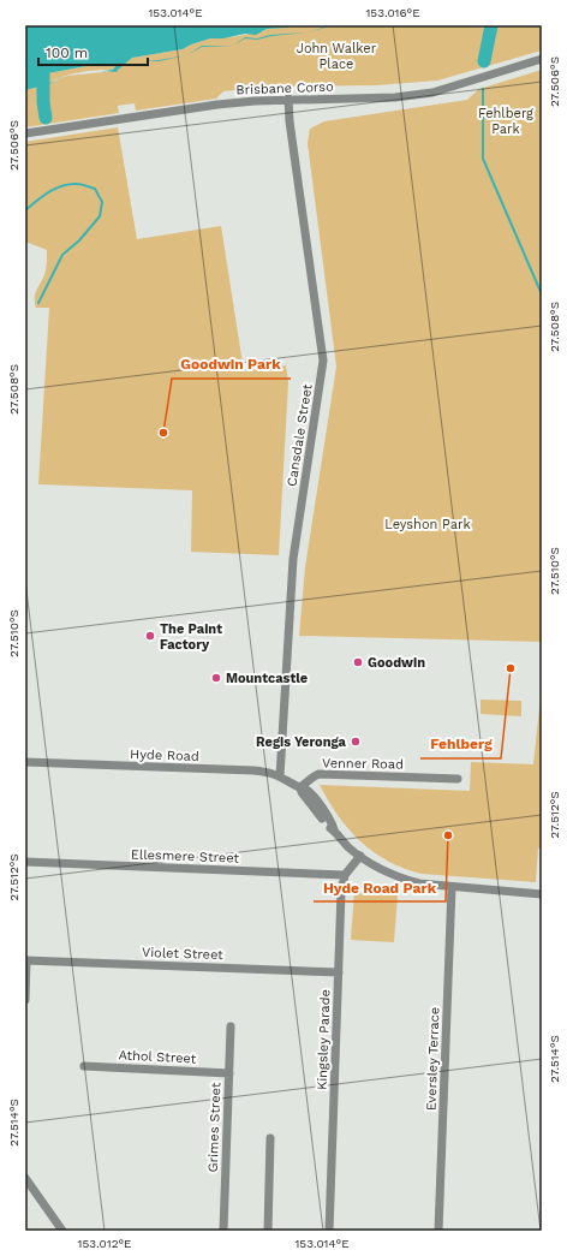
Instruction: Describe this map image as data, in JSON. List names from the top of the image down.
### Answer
{
  "streets": {
    "street": [
      "Brisbane Corso",
      "Cansdale Street",
      "Hyde Road",
      "Venner Road",
      "Ellesmere Street",
      "Violet Street",
      "Kingsley Parade",
      "Athol Street",
      "Eversley Terrace",
      "Grimes Street"
    ]
  },
  "crossings": [
    ["Brisbane Corso", "Cansdale Street"],
    ["Cansdale Street", "Hyde Road"],
    ["Hyde Road", "Venner Road"],
    ["Hyde Road", "Kingsley Parade"],
    ["Hyde Road", "Eversley Terrace"],
    ["Ellesmere Street", "Kingsley Parade"],
    ["Violet Street", "Kingsley Parade"],
    ["Athol Street", "Grimes Street"]
  ],
  "parks": ["John Walker Place", "Fehlberg Park", "Leyshon Park"],
  "places": [
    "Goodwin Park",
    "The Paint Factory",
    "Goodwin",
    "Fehlberg",
    "Mountcastle",
    "Regis Yeronga",
    "Hyde Road Park"
  ],
  "scale_bar": "100 m",
  "coordinates": [
    "153.014°E",
    "153.016°E",
    "27.506°S",
    "27.508°S",
    "27.510°S",
    "27.512°S",
    "27.514°S",
    "153.012°E"
  ]
}
